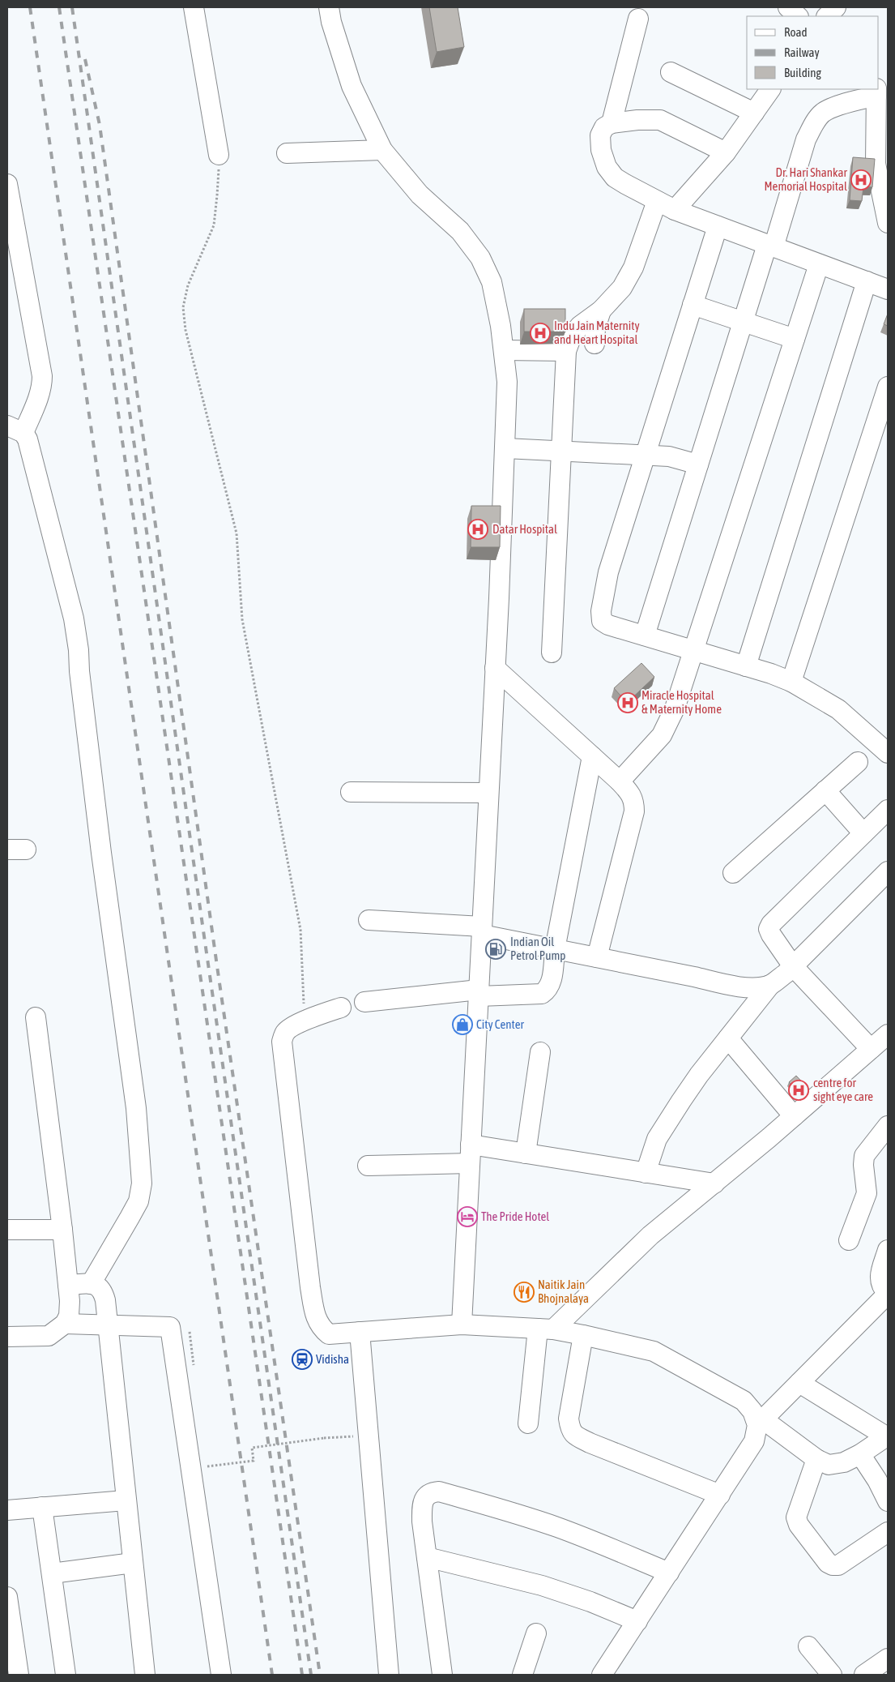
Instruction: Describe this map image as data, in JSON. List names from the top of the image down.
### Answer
{
  "places": {
    "hospital": [
      "Dr. Hari Shankar Memorial Hospital",
      "Indu Jain Maternity and Heart Hospital",
      "Datar Hospital",
      "Miracle Hospital & Maternity Home",
      "centre for sight eye care"
    ],
    "fuel station": ["Indian Oil Petrol Pump"],
    "shop": ["City Center"],
    "hotel": ["The Pride Hotel"],
    "restaurant": ["Naitik Jain Bhojnalaya"],
    "station": ["Vidisha"]
  },
  "legend": ["Road", "Railway", "Building"]
}
